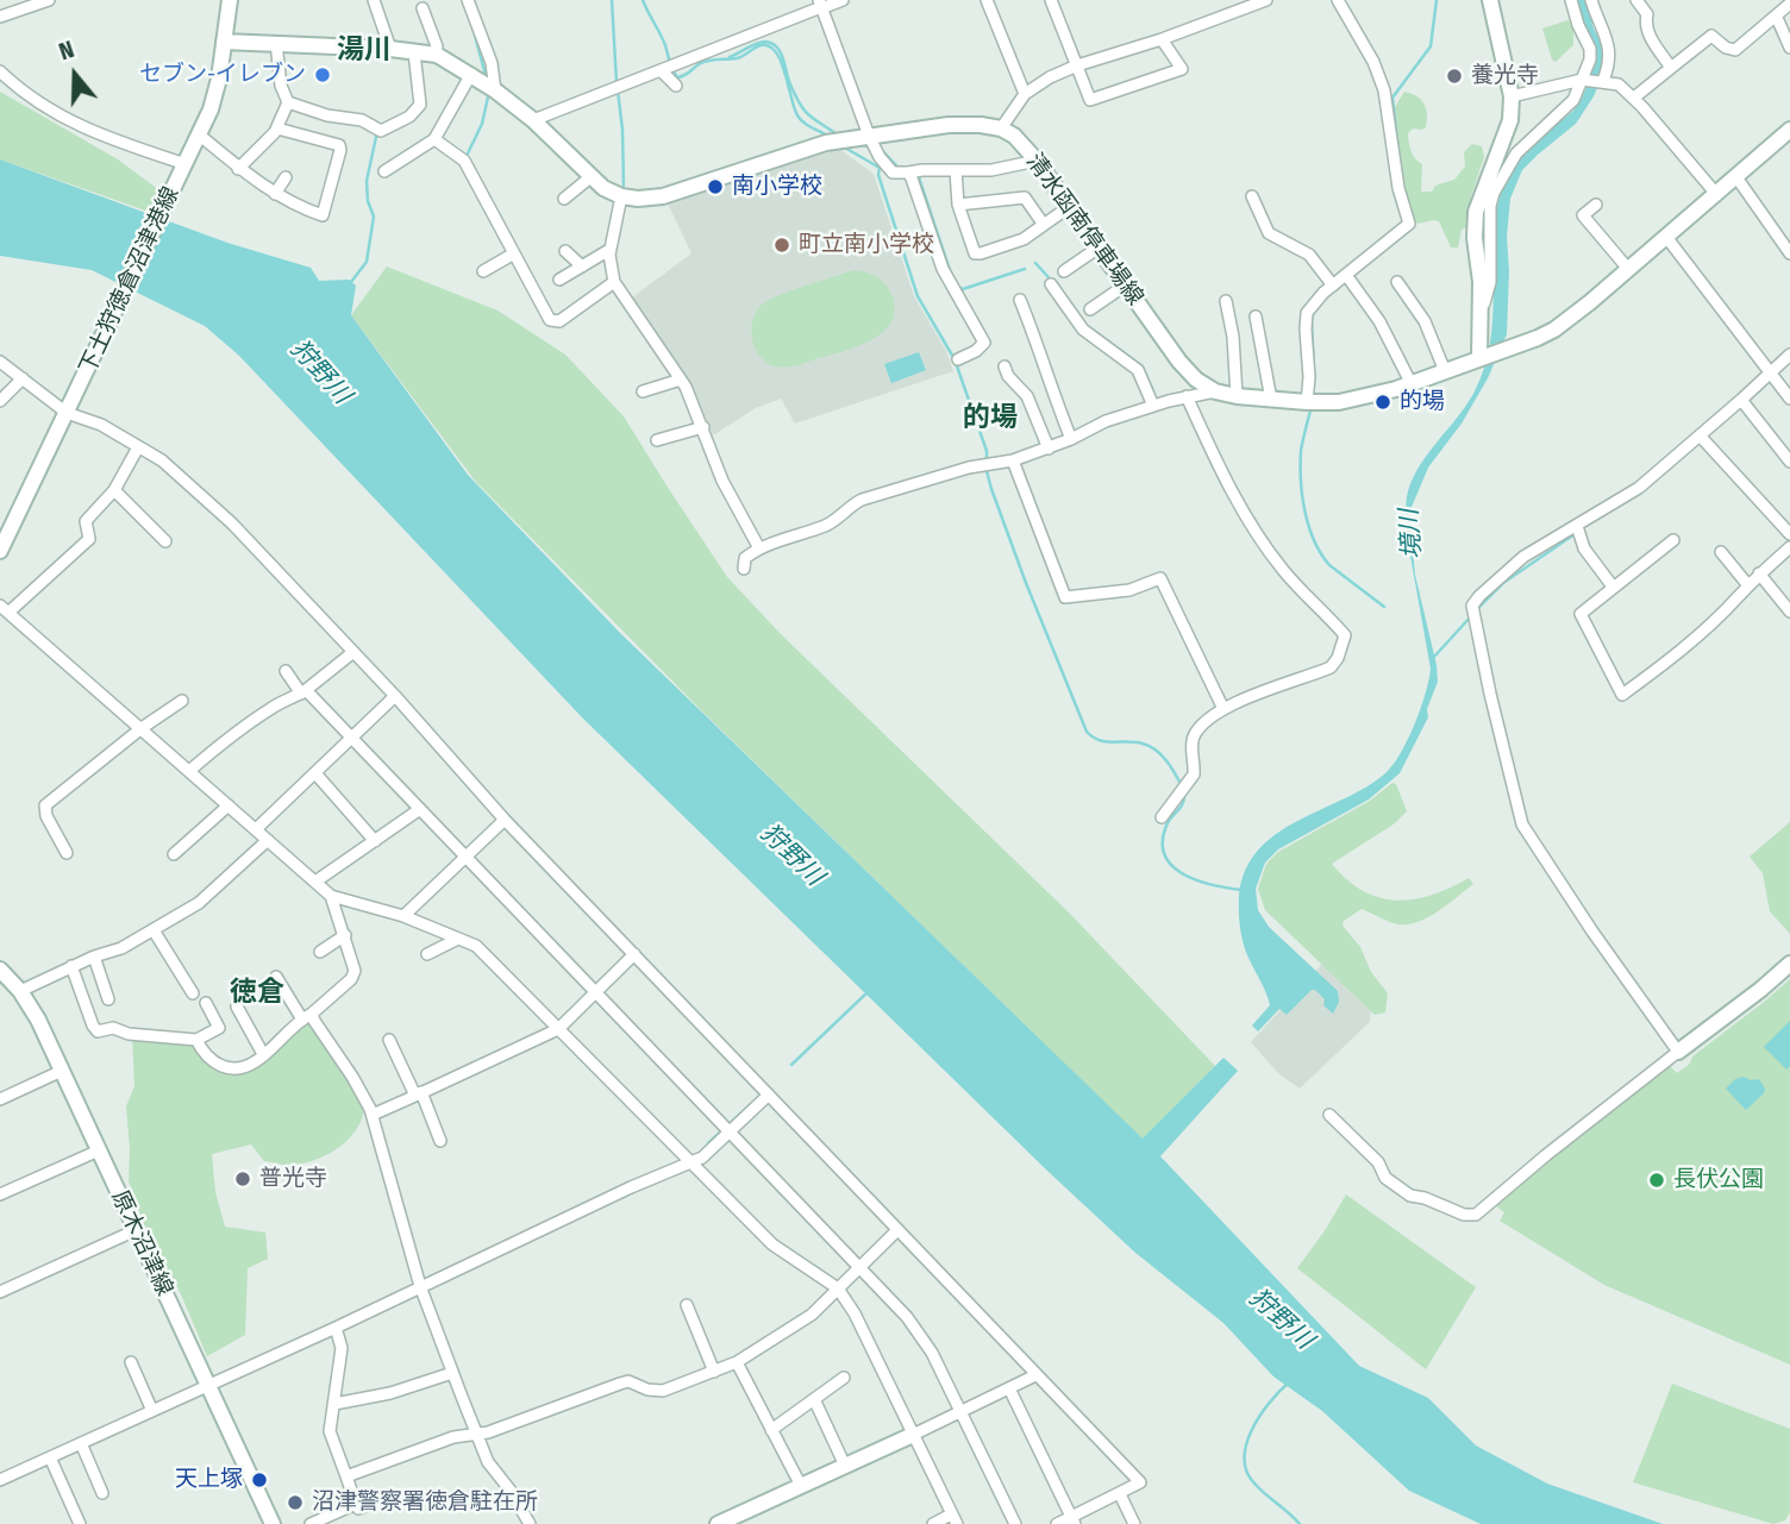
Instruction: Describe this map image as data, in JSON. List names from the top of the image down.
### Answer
{
  "streets": {
    "main road": ["清水函南停車場線", "下土狩徳倉沼津港線", "原木沼津線"]
  },
  "districts": ["湯川", "的場", "徳倉"],
  "water": ["狩野川", "境川"],
  "places": [
    "セブン-イレブン",
    "養光寺",
    "南小学校",
    "町立南小学校",
    "的場",
    "普光寺",
    "長伏公園",
    "天上塚",
    "沼津警察署徳倉駐在所"
  ],
  "north": "top"
}
